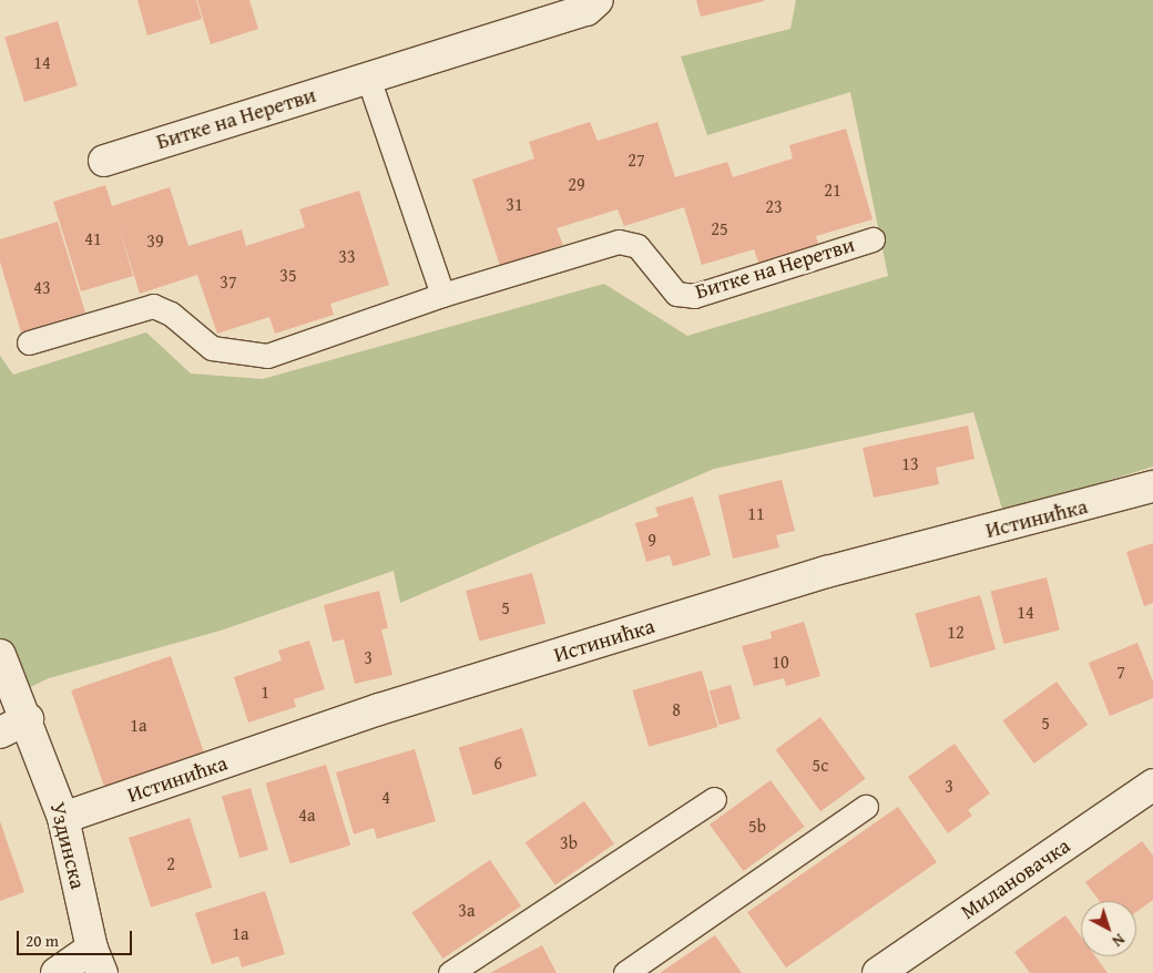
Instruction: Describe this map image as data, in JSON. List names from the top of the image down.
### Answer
{
  "streets": {
    "street": [
      "Битке на Неретви",
      "Истинићка",
      "Уздинска",
      "Милановачка"
    ]
  },
  "crossings": [
    ["Истинићка", "Уздинска"]
  ],
  "house_numbers": [
    "14",
    "27",
    "29",
    "21",
    "31",
    "23",
    "25",
    "41",
    "39",
    "33",
    "35",
    "37",
    "43",
    "13",
    "11",
    "9",
    "5",
    "14",
    "12",
    "3",
    "10",
    "7",
    "1",
    "8",
    "5",
    "1a",
    "6",
    "5c",
    "3",
    "4",
    "4a",
    "5b",
    "3b",
    "2",
    "3a",
    "1a"
  ],
  "scale_bar": "20 m",
  "north": "bottom right"
}
